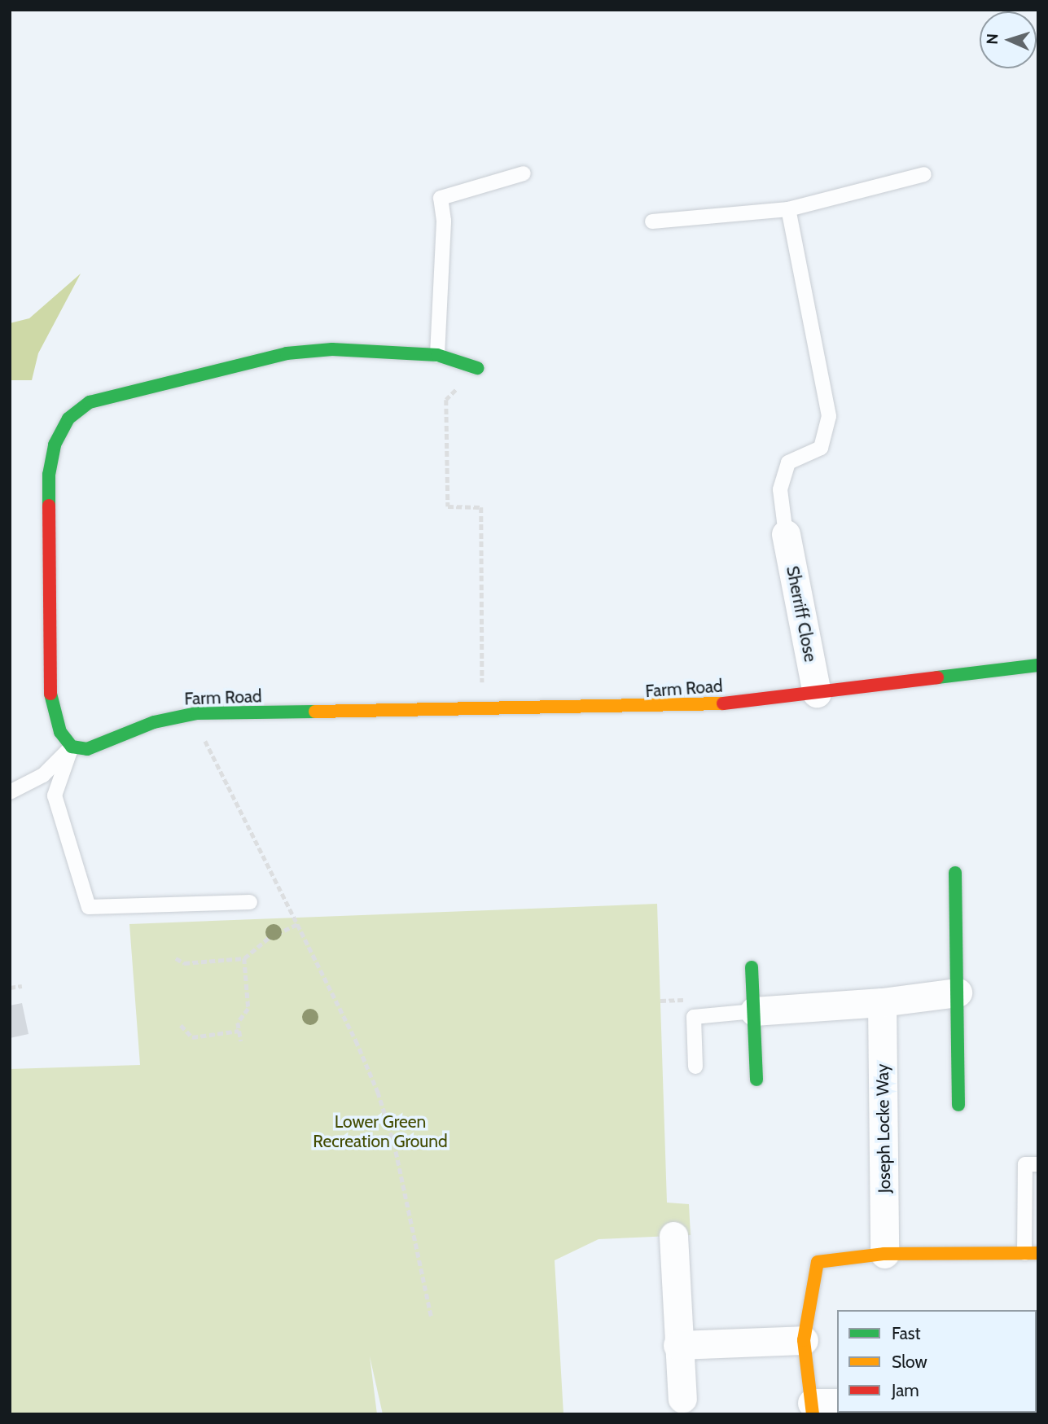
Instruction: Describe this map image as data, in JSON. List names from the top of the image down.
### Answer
{
  "streets": {
    "street": ["Sherriff Close", "Farm Road", "Joseph Locke Way"]
  },
  "crossings": [
    ["Sherriff Close", "Farm Road"]
  ],
  "parks": ["Lower Green Recreation Ground"],
  "legend": ["Fast", "Slow", "Jam"],
  "north": "left"
}
